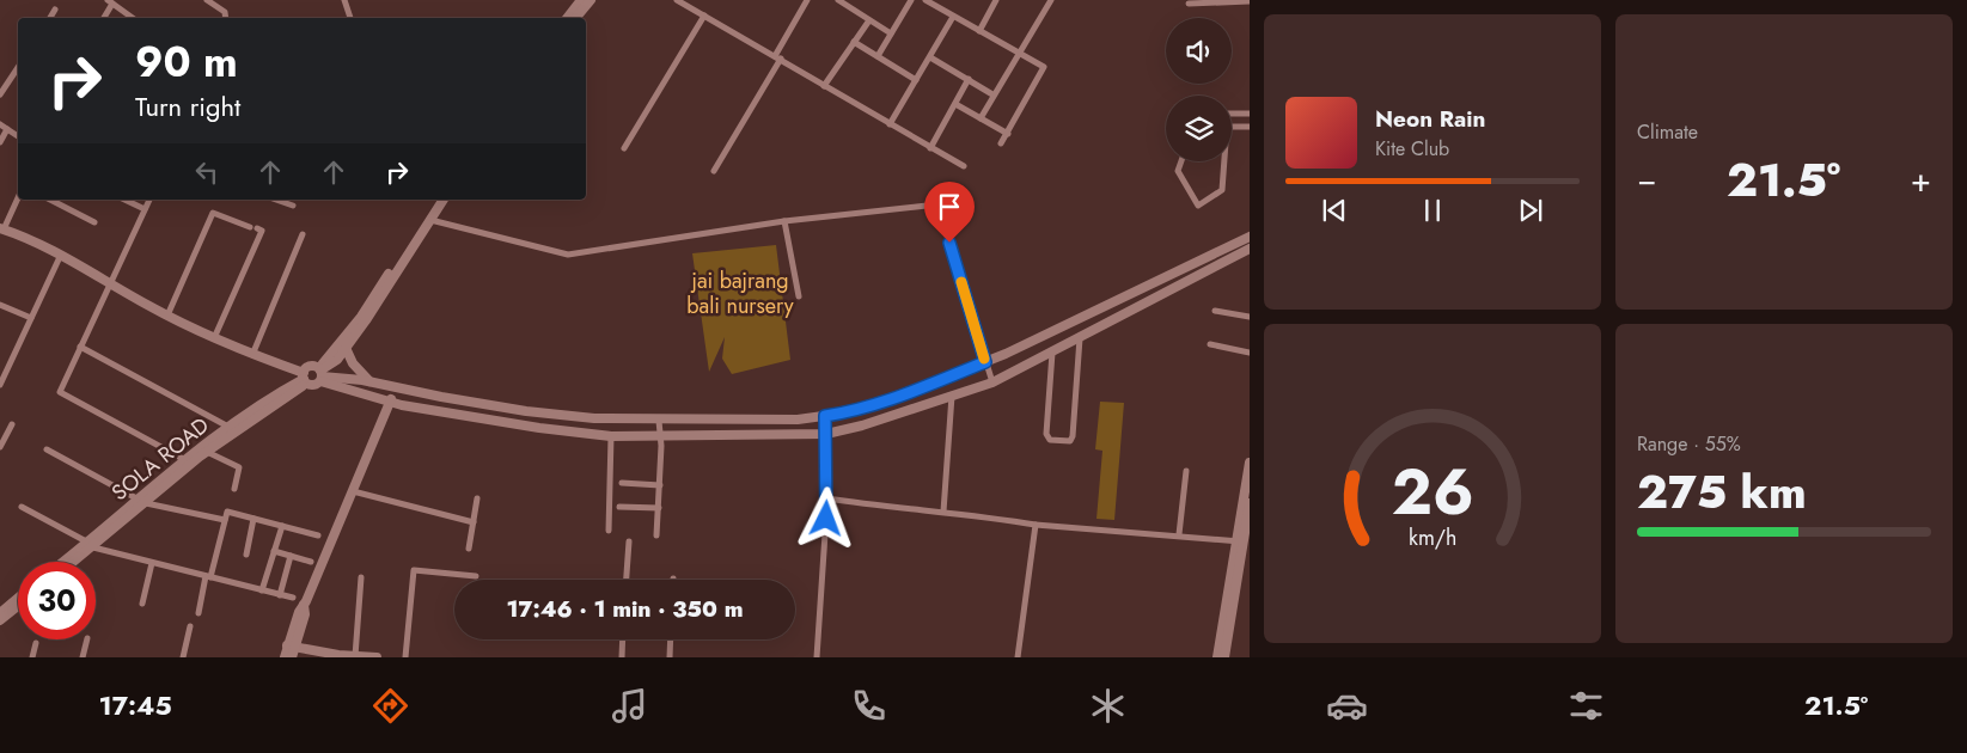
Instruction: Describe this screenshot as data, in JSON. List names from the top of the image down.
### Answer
{
  "streets": {
    "street": ["SOLA ROAD"]
  },
  "parks": ["jai bajrang bali nursery"],
  "page": {
    "tile": [
      "Climate",
      ["Range · 55%", "275 km"]
    ],
    "turn": ["90 m", "Turn right"],
    "song": ["Neon Rain", "Kite Club"],
    "heat": ["−", "21.5°", "+"],
    "limit": "30",
    "trip": "17:46 · 1 min · 350 m",
    "tabs": ["17:45", "21.5°"],
    "gauge": ["26", "km/h"]
  }
}
